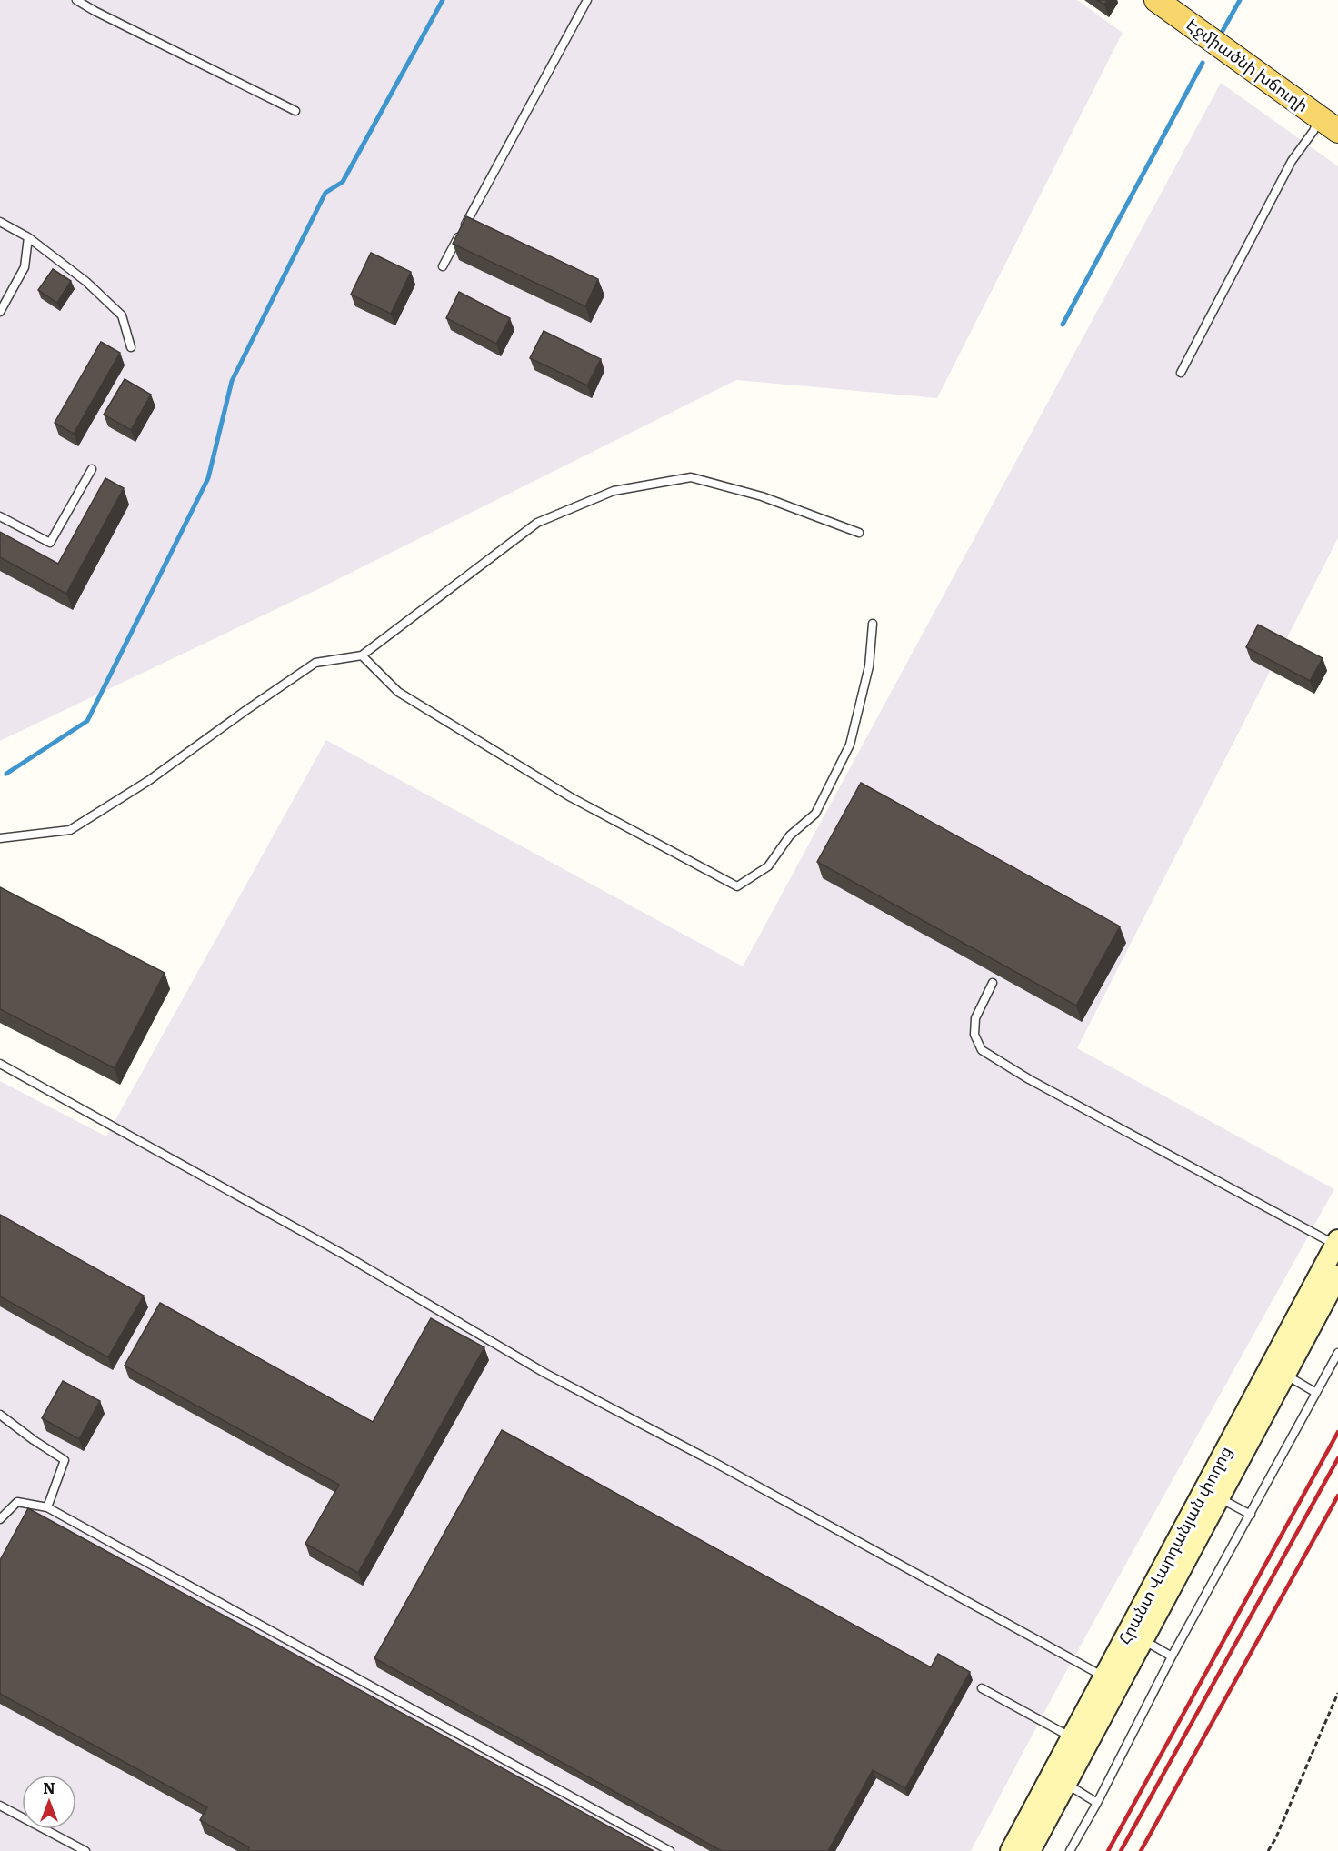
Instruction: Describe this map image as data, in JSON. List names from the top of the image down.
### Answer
{
  "streets": {
    "main road": ["Էջմիածնի խճուղի", "Հրանտ Վարդանյան փողոց"]
  },
  "north": "top"
}
